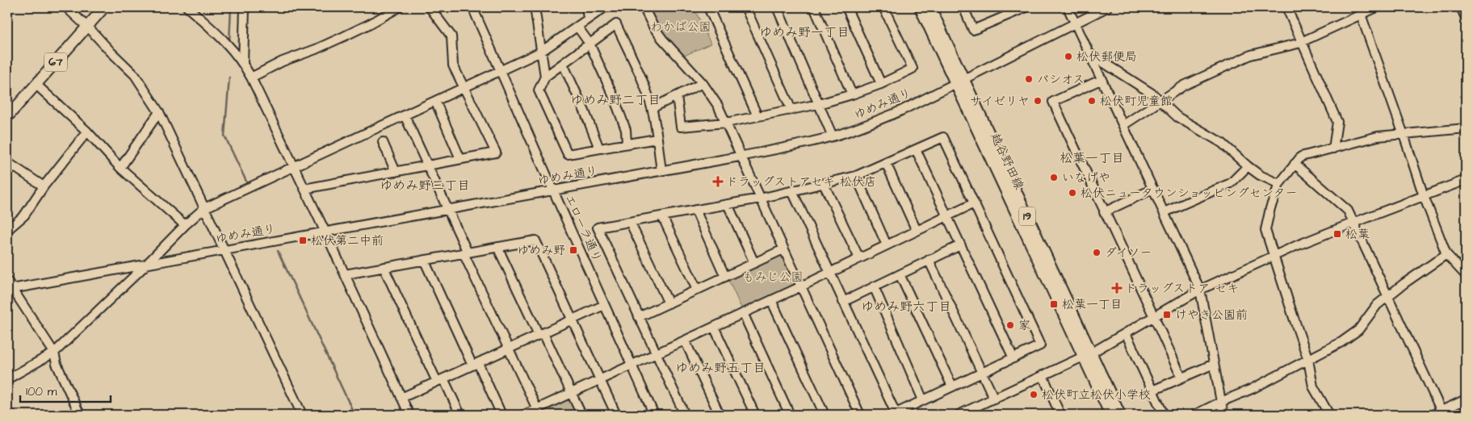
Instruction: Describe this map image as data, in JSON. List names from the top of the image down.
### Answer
{
  "streets": {
    "main road": ["67", "越谷野田線", "19"],
    "street": ["ゆめみ通り", "エローラ通り"]
  },
  "crossings": [
    ["ゆめみ通り", "越谷野田線"],
    ["ゆめみ通り", "エローラ通り"]
  ],
  "districts": [
    "ゆめみ野一丁目",
    "ゆめみ野二丁目",
    "松葉一丁目",
    "ゆめみ野三丁目",
    "ゆめみ野六丁目",
    "ゆめみ野五丁目"
  ],
  "parks": ["わかば公園", "もみじ公園"],
  "places": {
    "other": [
      "松伏郵便局",
      "パシオス",
      "サイゼリヤ",
      "松伏町児童館",
      "いなげや",
      "松伏ニュータウンショッピングセンター",
      "ダイソー",
      "家",
      "松伏町立松伏小学校"
    ],
    "health": ["ドラッグストアセキ 松伏店", "ドラッグストア セキ"],
    "transit": [
      "松葉",
      "松伏第二中前",
      "ゆめみ野",
      "松葉一丁目",
      "けやき公園前"
    ]
  },
  "scale_bar": "100 m"
}
